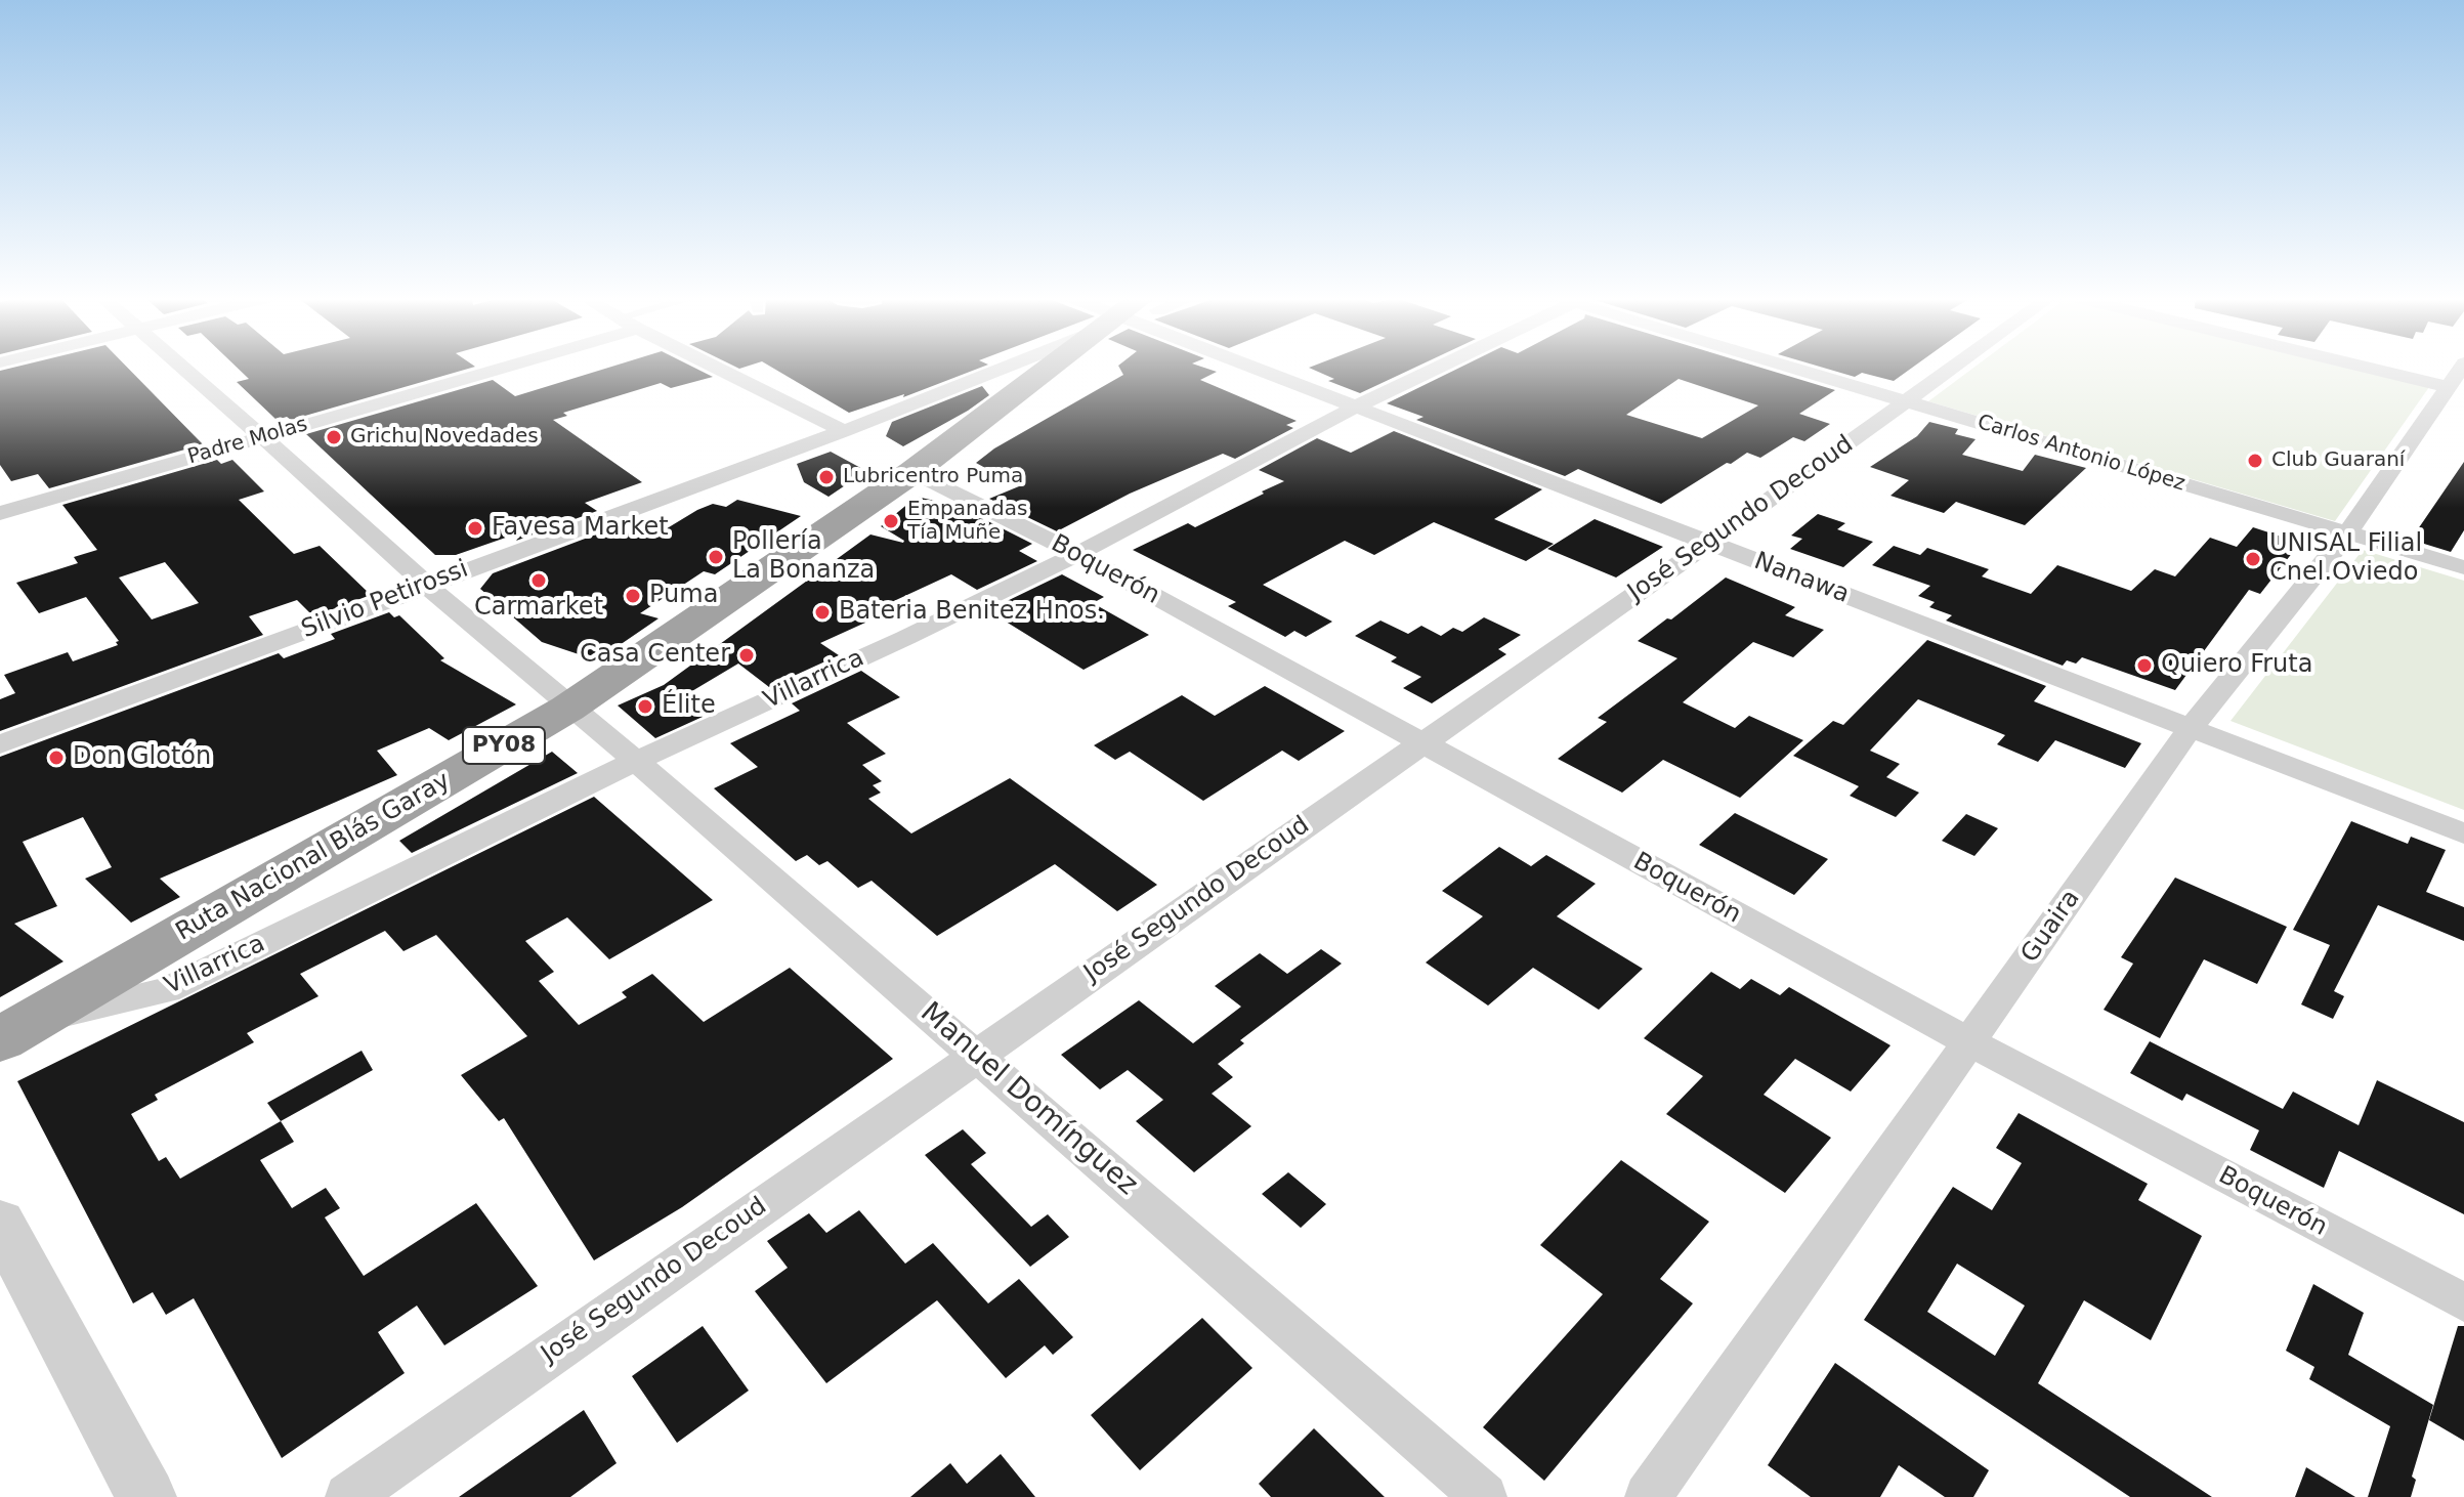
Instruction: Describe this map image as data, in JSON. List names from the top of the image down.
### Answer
{
  "streets": {
    "highway": ["PY08", "Ruta Nacional Blás Garay"],
    "street": [
      "Padre Molas",
      "Carlos Antonio López",
      "José Segundo Decoud",
      "Boquerón",
      "Nanawa",
      "Silvio Petirossi",
      "Villarrica",
      "Guaira",
      "Manuel Domínguez"
    ]
  },
  "crossings": [
    ["Padre Molas", "Manuel Domínguez"],
    ["Carlos Antonio López", "José Segundo Decoud"],
    ["Carlos Antonio López", "Guaira"],
    ["José Segundo Decoud", "Boquerón"],
    ["José Segundo Decoud", "Nanawa"],
    ["José Segundo Decoud", "Manuel Domínguez"],
    ["Boquerón", "Villarrica"],
    ["Boquerón", "Ruta Nacional Blás Garay"],
    ["Boquerón", "Guaira"],
    ["Nanawa", "Villarrica"],
    ["Nanawa", "Guaira"],
    ["Silvio Petirossi", "Manuel Domínguez"],
    ["Villarrica", "Ruta Nacional Blás Garay"],
    ["Villarrica", "Manuel Domínguez"],
    ["Ruta Nacional Blás Garay", "Manuel Domínguez"]
  ],
  "places": [
    "Grichu Novedades",
    "Club Guaraní",
    "Lubricentro Puma",
    "Empanadas Tía Muñe",
    "Favesa Market",
    "Pollería La Bonanza",
    "UNISAL Filial Cnel.Oviedo",
    "Carmarket",
    "Puma",
    "Bateria Benitez Hnos.",
    "Casa Center",
    "Quiero Fruta",
    "Élite",
    "Don Glotón"
  ]
}
